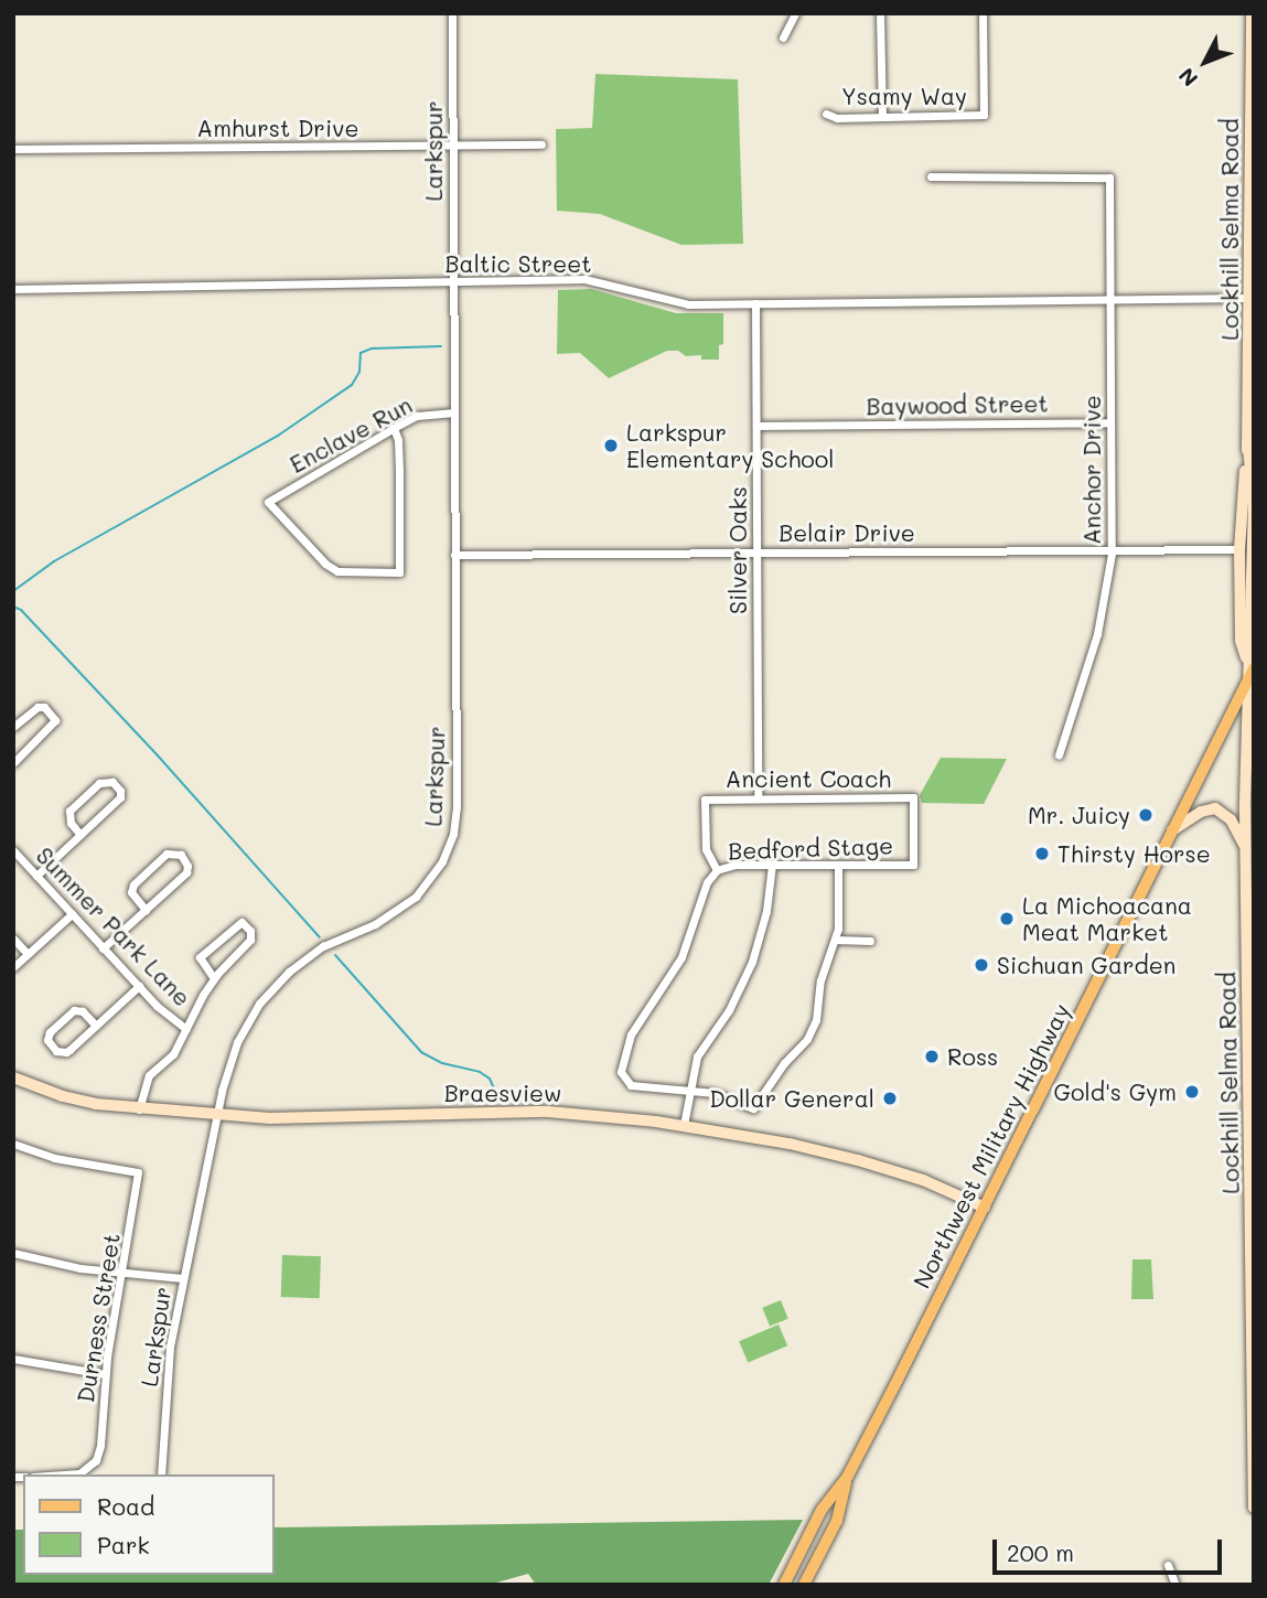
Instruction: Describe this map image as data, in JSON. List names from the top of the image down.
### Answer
{
  "streets": {
    "main road": ["Lockhill Selma Road", "Braesview", "Northwest Military Highway"],
    "street": [
      "Ysamy Way",
      "Amhurst Drive",
      "Larkspur",
      "Baltic Street",
      "Baywood Street",
      "Enclave Run",
      "Anchor Drive",
      "Belair Drive",
      "Silver Oaks",
      "Ancient Coach",
      "Bedford Stage",
      "Summer Park Lane",
      "Durness Street"
    ]
  },
  "crossings": [
    ["Amhurst Drive", "Larkspur"],
    ["Larkspur", "Baltic Street"],
    ["Larkspur", "Enclave Run"],
    ["Larkspur", "Belair Drive"],
    ["Larkspur", "Braesview"],
    ["Lockhill Selma Road", "Baltic Street"],
    ["Lockhill Selma Road", "Belair Drive"],
    ["Lockhill Selma Road", "Northwest Military Highway"],
    ["Baltic Street", "Anchor Drive"],
    ["Baltic Street", "Silver Oaks"],
    ["Baywood Street", "Anchor Drive"],
    ["Baywood Street", "Silver Oaks"],
    ["Anchor Drive", "Belair Drive"],
    ["Belair Drive", "Silver Oaks"],
    ["Silver Oaks", "Ancient Coach"],
    ["Ancient Coach", "Bedford Stage"],
    ["Braesview", "Northwest Military Highway"]
  ],
  "places": [
    "Larkspur Elementary School",
    "Mr. Juicy",
    "Thirsty Horse",
    "La Michoacana Meat Market",
    "Sichuan Garden",
    "Ross",
    "Gold's Gym",
    "Dollar General"
  ],
  "legend": ["Road", "Park"],
  "scale_bar": "200 m",
  "north": "bottom left"
}
